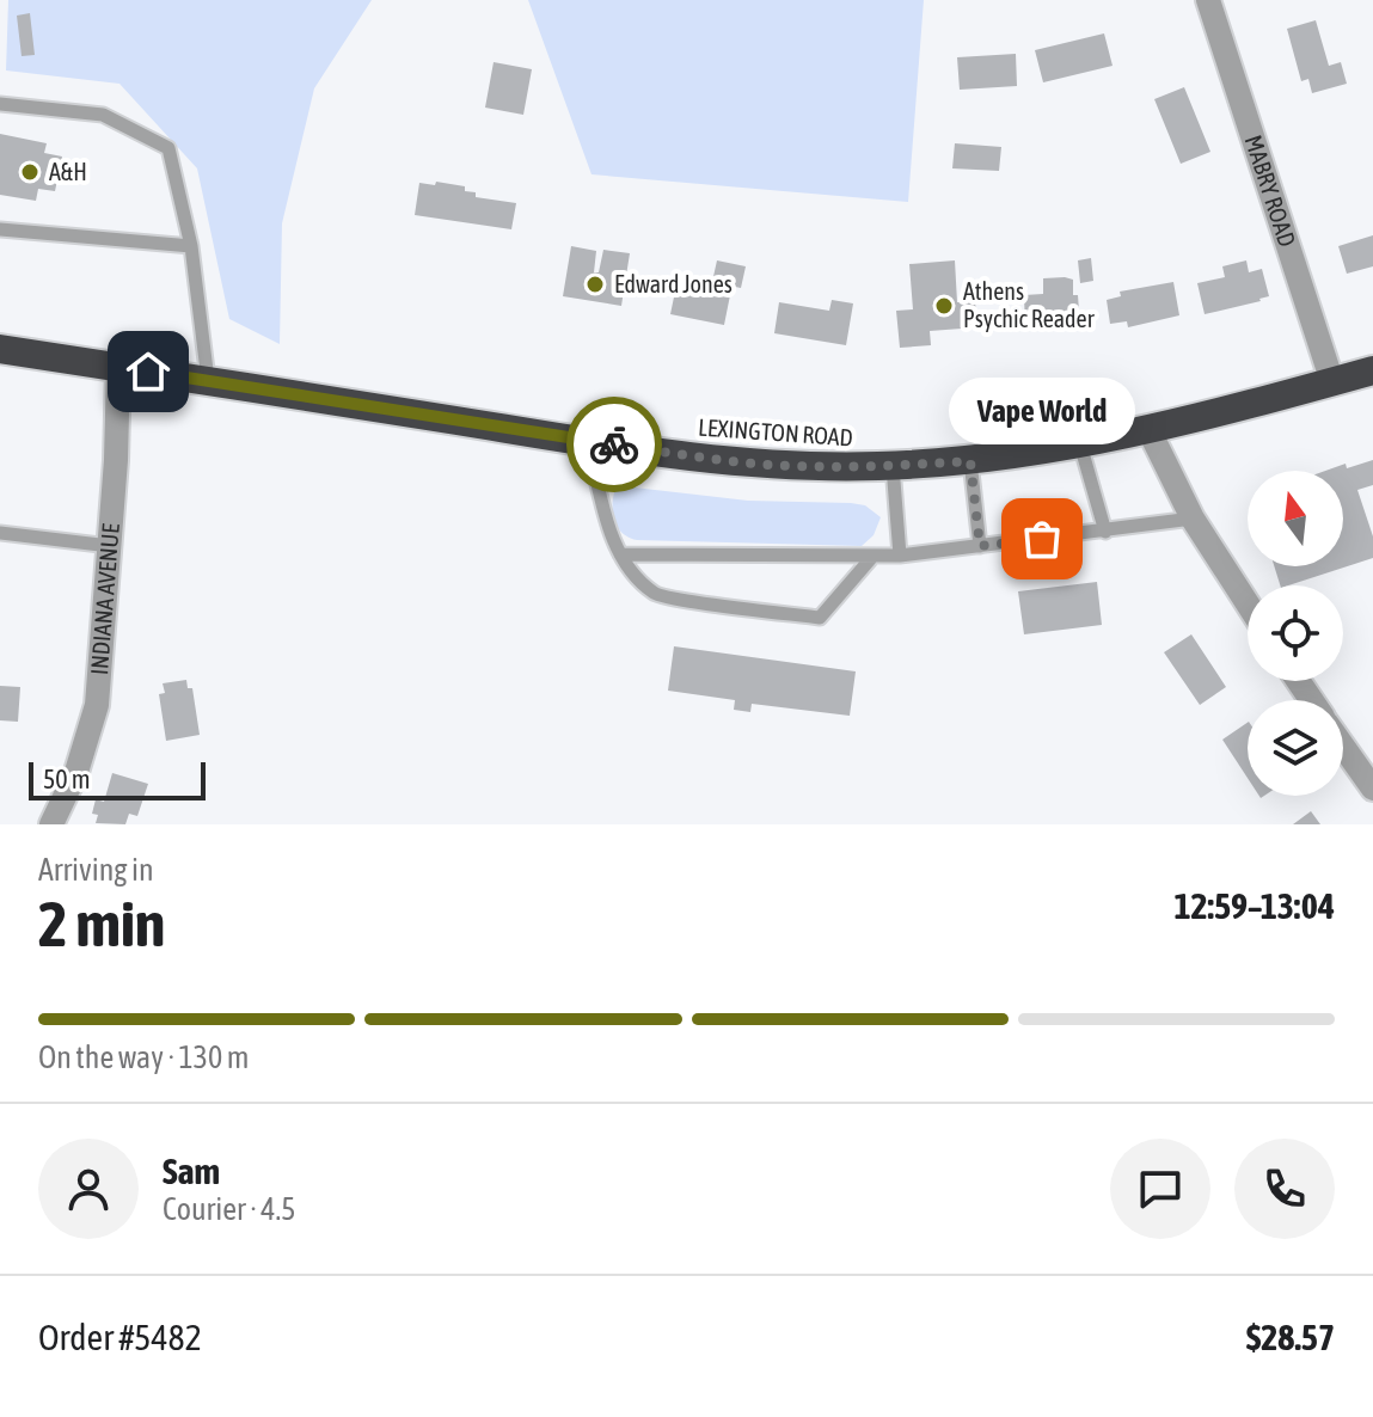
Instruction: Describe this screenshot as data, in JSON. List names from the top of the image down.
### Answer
{
  "streets": {
    "highway": ["LEXINGTON ROAD"],
    "street": ["MABRY ROAD", "INDIANA AVENUE"]
  },
  "crossings": [
    ["MABRY ROAD", "LEXINGTON ROAD"],
    ["LEXINGTON ROAD", "INDIANA AVENUE"]
  ],
  "places": [
    "A&H",
    "Edward Jones",
    "Athens Psychic Reader",
    "Vape World"
  ],
  "scale_bar": "50 m",
  "north": "top",
  "page": {
    "bubble": "Vape World",
    "scale": "50 m",
    "heading": ["2 min", "Arriving in", "12:59–13:04"],
    "panel": [
      "Sam",
      "Courier · 4.5",
      "Order #5482",
      "$28.57"
    ],
    "bar": "On the way · 130 m"
  }
}
